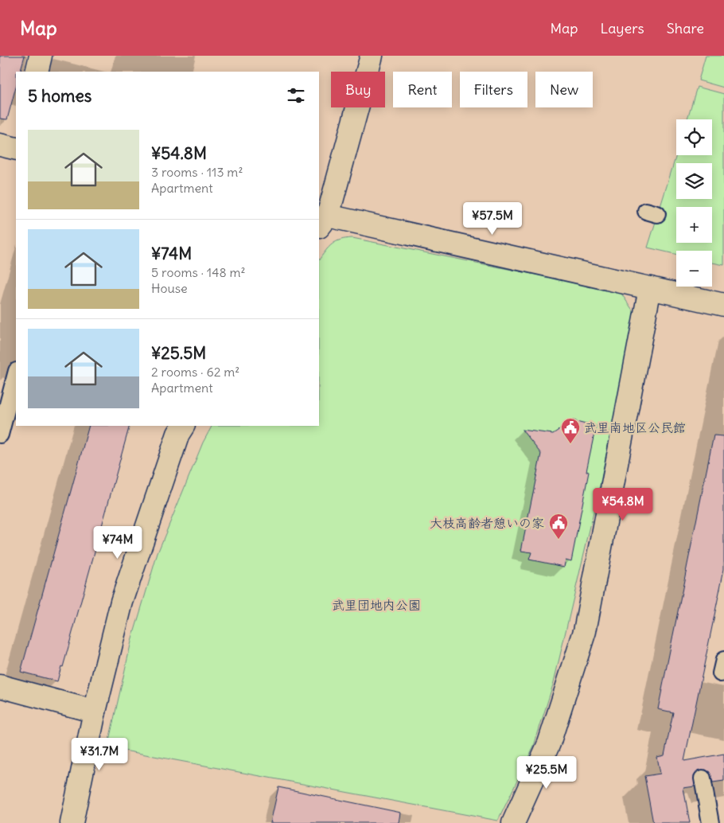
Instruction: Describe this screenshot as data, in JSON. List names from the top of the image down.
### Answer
{
  "parks": ["武里団地内公園"],
  "places": {
    "public building": ["武里南地区公民館", "大枝高齢者憩いの家"]
  },
  "page": {
    "header": "Map",
    "nav": ["Map", "Layers", "Share"],
    "chip": [
      "Buy",
      "Rent",
      "Filters",
      "New"
    ],
    "heading": "5 homes",
    "map_buttons": ["+", "−"],
    "list": [
      {
        "name": "¥54.8M",
        "note": "3 rooms · 113 m² · Apartment"
      },
      {
        "name": "¥74M",
        "note": "5 rooms · 148 m² · House"
      },
      {
        "name": "¥25.5M",
        "note": "2 rooms · 62 m² · Apartment"
      }
    ],
    "price": [
      "¥57.5M",
      "¥54.8M",
      "¥74M",
      "¥31.7M",
      "¥25.5M"
    ]
  }
}
